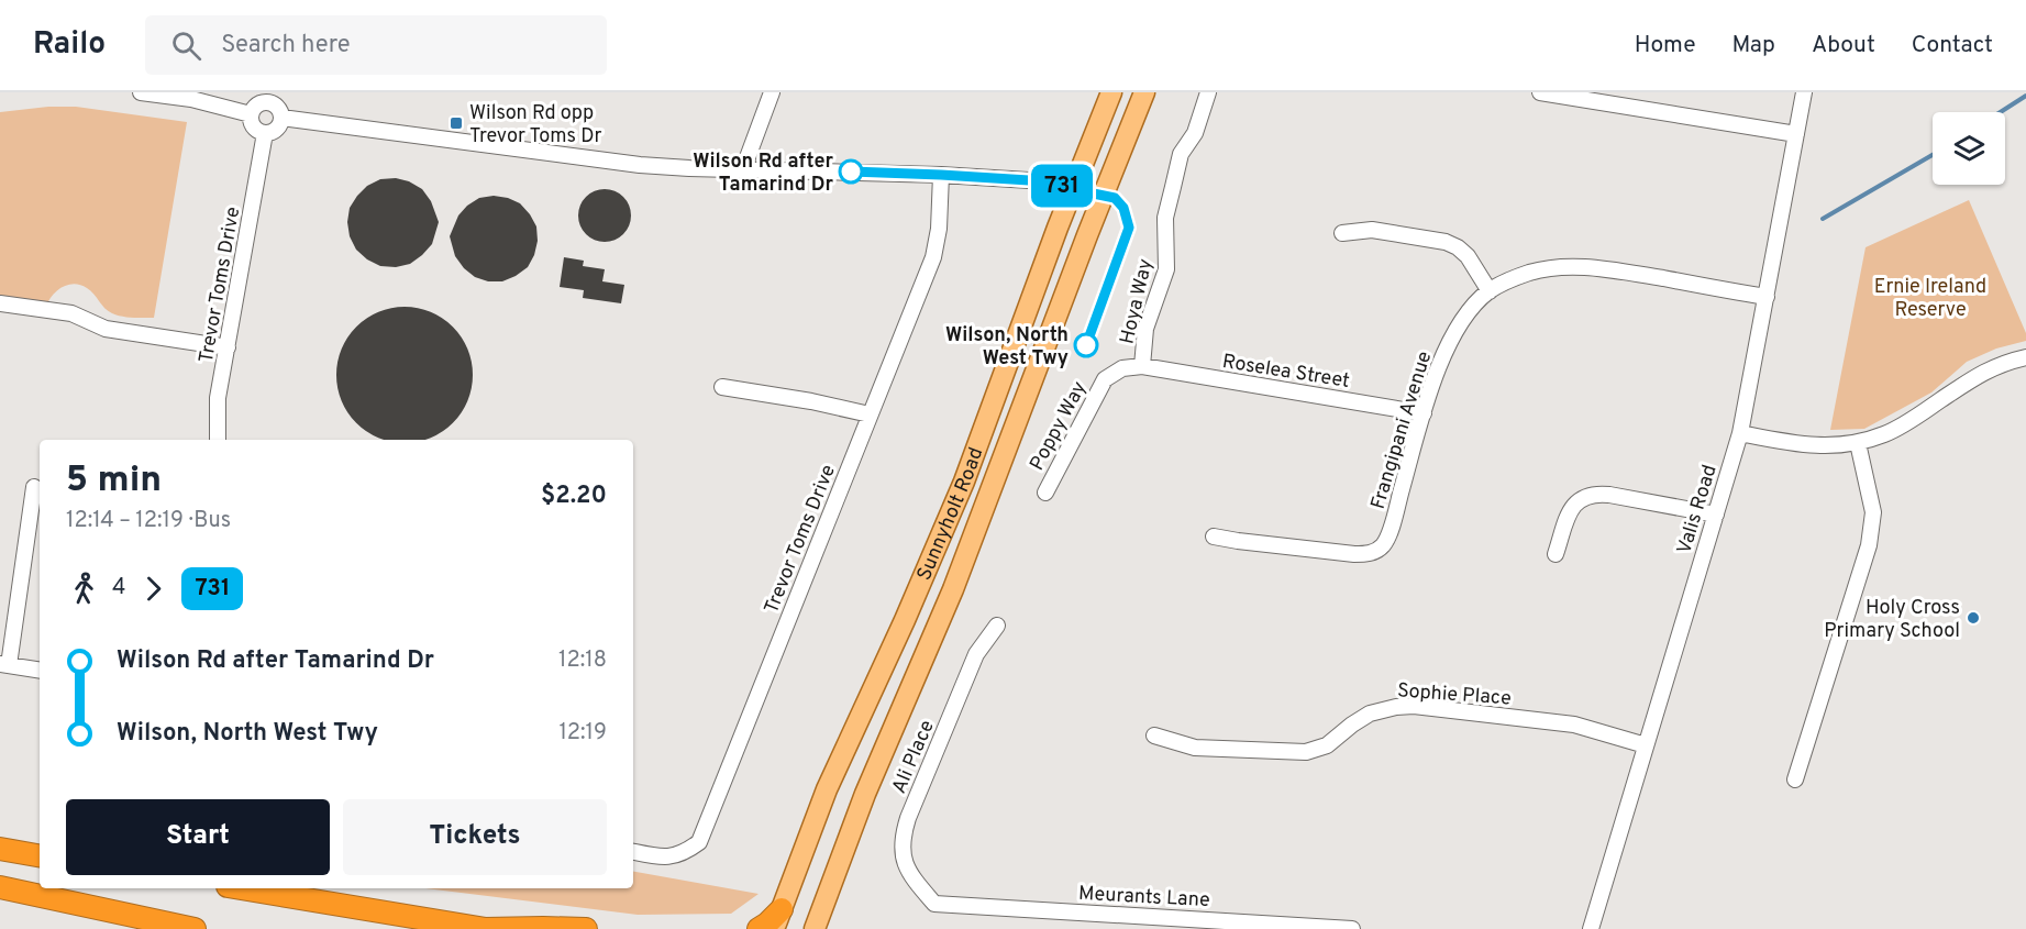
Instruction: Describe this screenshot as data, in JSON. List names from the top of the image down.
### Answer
{
  "streets": {
    "main road": ["Sunnyholt Road"],
    "street": [
      "Trevor Toms Drive",
      "Hoya Way",
      "Roselea Street",
      "Poppy Way",
      "Frangipani Avenue",
      "Valis Road",
      "Sophie Place",
      "Ali Place",
      "Meurants Lane"
    ]
  },
  "crossings": [
    ["Hoya Way", "Roselea Street"],
    ["Hoya Way", "Poppy Way"],
    ["Roselea Street", "Poppy Way"],
    ["Roselea Street", "Frangipani Avenue"],
    ["Frangipani Avenue", "Valis Road"],
    ["Valis Road", "Sophie Place"],
    ["Ali Place", "Meurants Lane"]
  ],
  "parks": ["Ernie Ireland Reserve"],
  "places": {
    "transit": ["Wilson Rd opp Trevor Toms Dr"],
    "other": ["Wilson Rd after Tamarind Dr", "Wilson, North West Twy", "Holy Cross Primary School"]
  },
  "lines": ["bus line 731"],
  "page": {
    "header": "Railo",
    "search": "Search here",
    "nav": [
      "Home",
      "Map",
      "About",
      "Contact"
    ],
    "on_map": "731",
    "heading": ["5 min", "12:14 – 12:19 · Bus", "$2.20"],
    "legs": ["4", "731"],
    "list": [
      {
        "name": "Wilson Rd after Tamarind Dr",
        "value": "12:18"
      },
      {
        "name": "Wilson, North West Twy",
        "value": "12:19"
      }
    ],
    "buttons": ["Start", "Tickets"]
  }
}
